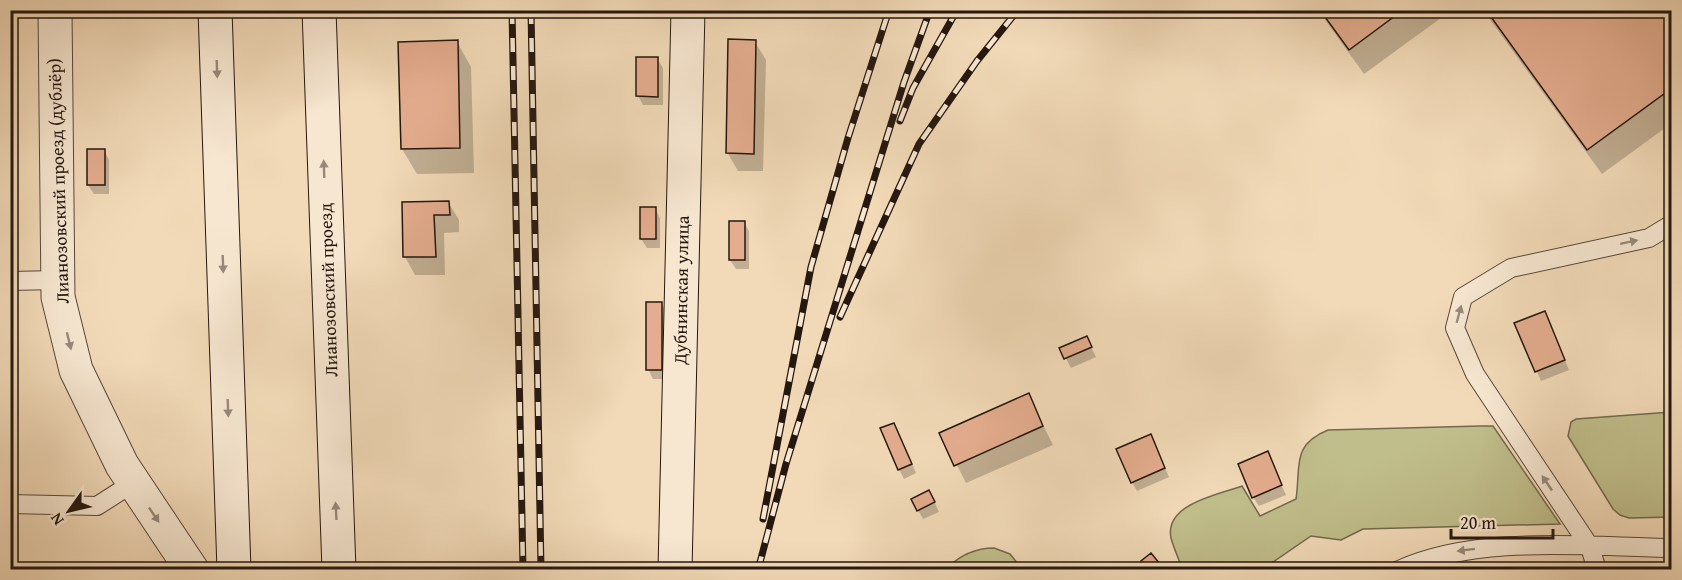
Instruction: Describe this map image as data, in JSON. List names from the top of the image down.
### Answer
{
  "streets": {
    "street": ["Лианозовский проезд (дублёр)", "Лианозовский проезд", "Дубнинская улица"]
  },
  "scale_bar": "20 m",
  "north": "bottom left"
}
